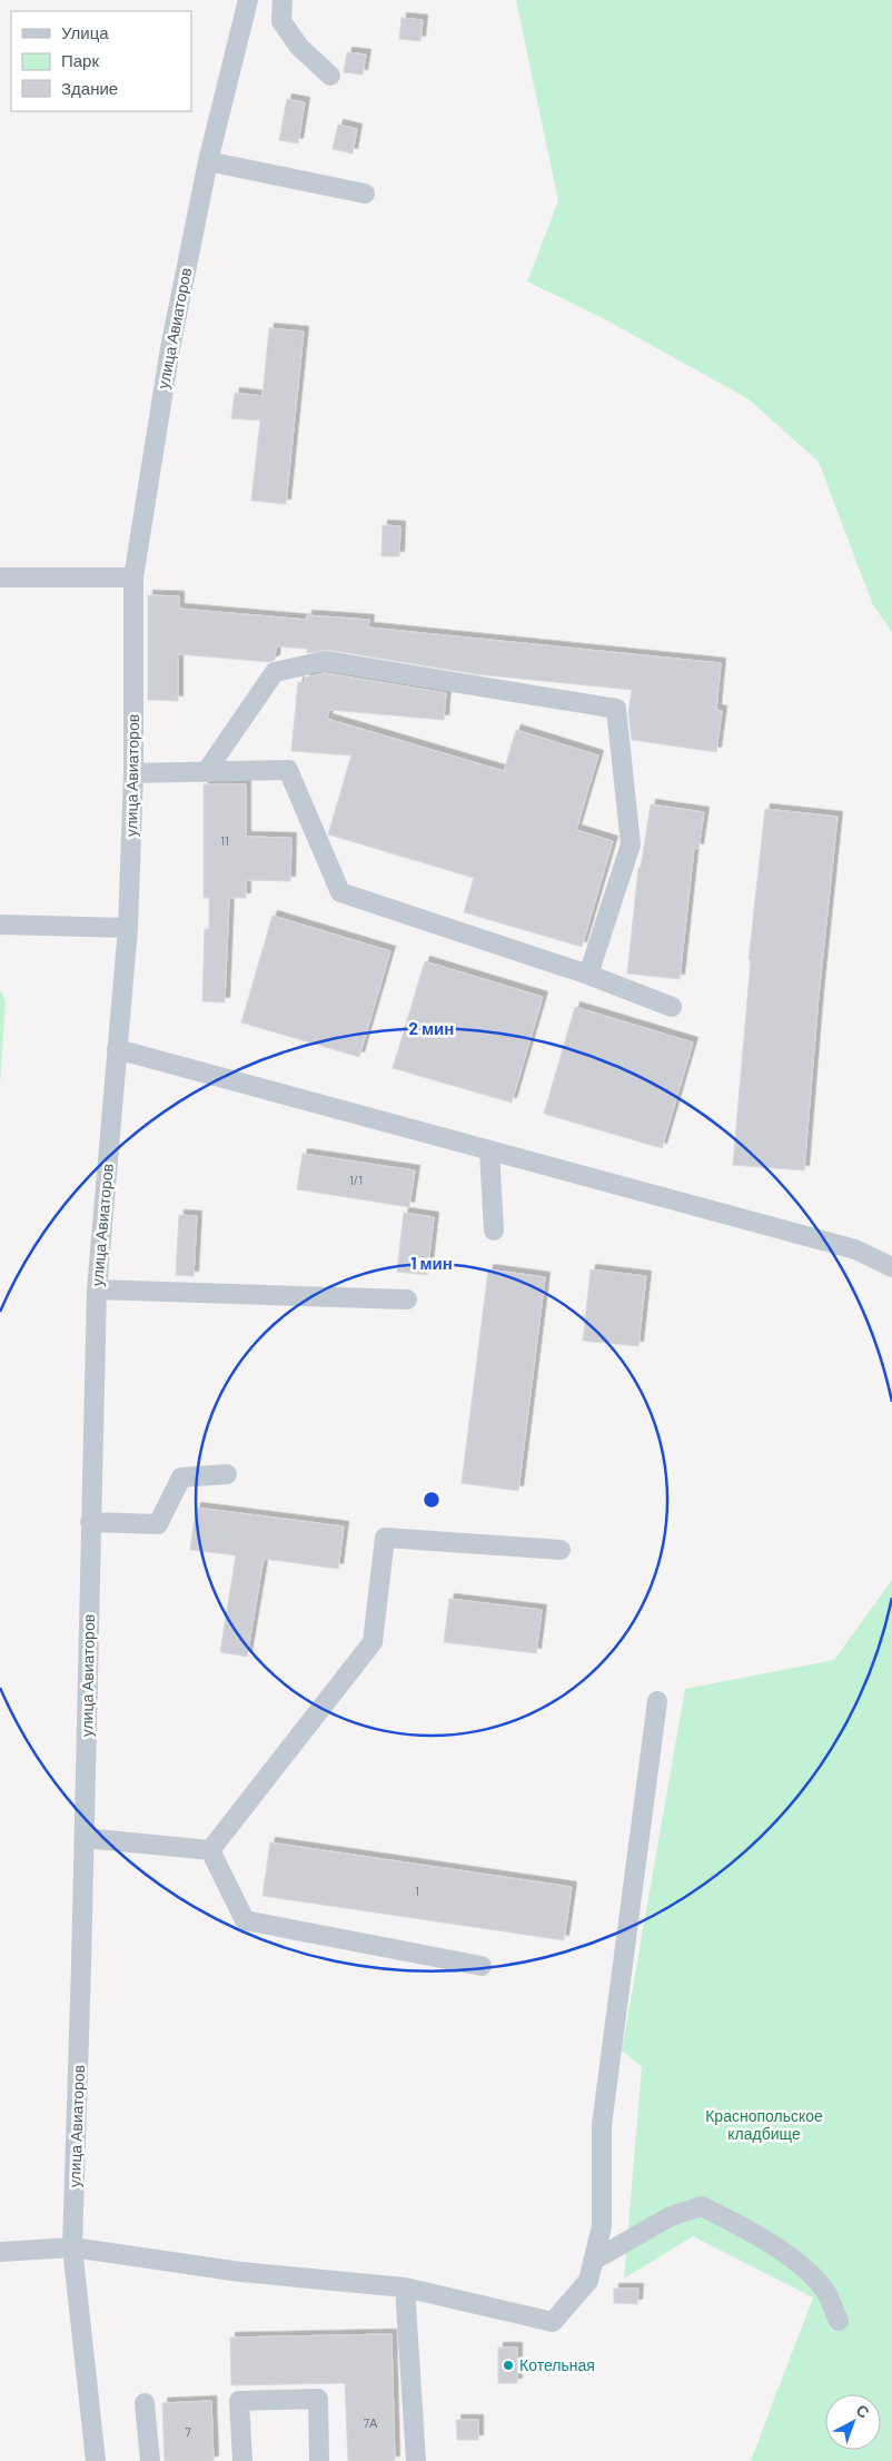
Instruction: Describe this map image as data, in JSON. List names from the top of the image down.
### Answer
{
  "streets": {
    "street": ["улица Авиаторов"]
  },
  "parks": ["Краснопольское кладбище"],
  "places": ["Котельная"],
  "house_numbers": [
    "11",
    "1/1",
    "1",
    "7А",
    "7"
  ],
  "legend": ["Улица", "Парк", "Здание"],
  "north": "top right",
  "rings": ["2 мин", "1 мин"]
}
